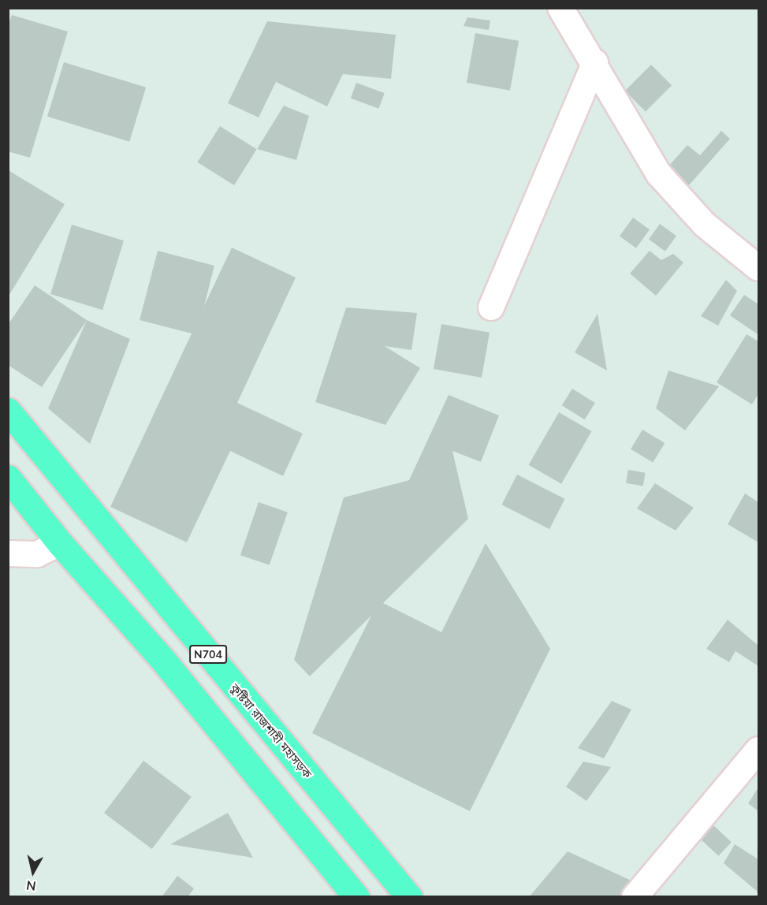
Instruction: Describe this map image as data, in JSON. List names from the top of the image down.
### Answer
{
  "streets": {
    "highway": ["N704", "কুষ্টিয়া রাজশাহী মহাসড়ক"]
  },
  "north": "bottom"
}
